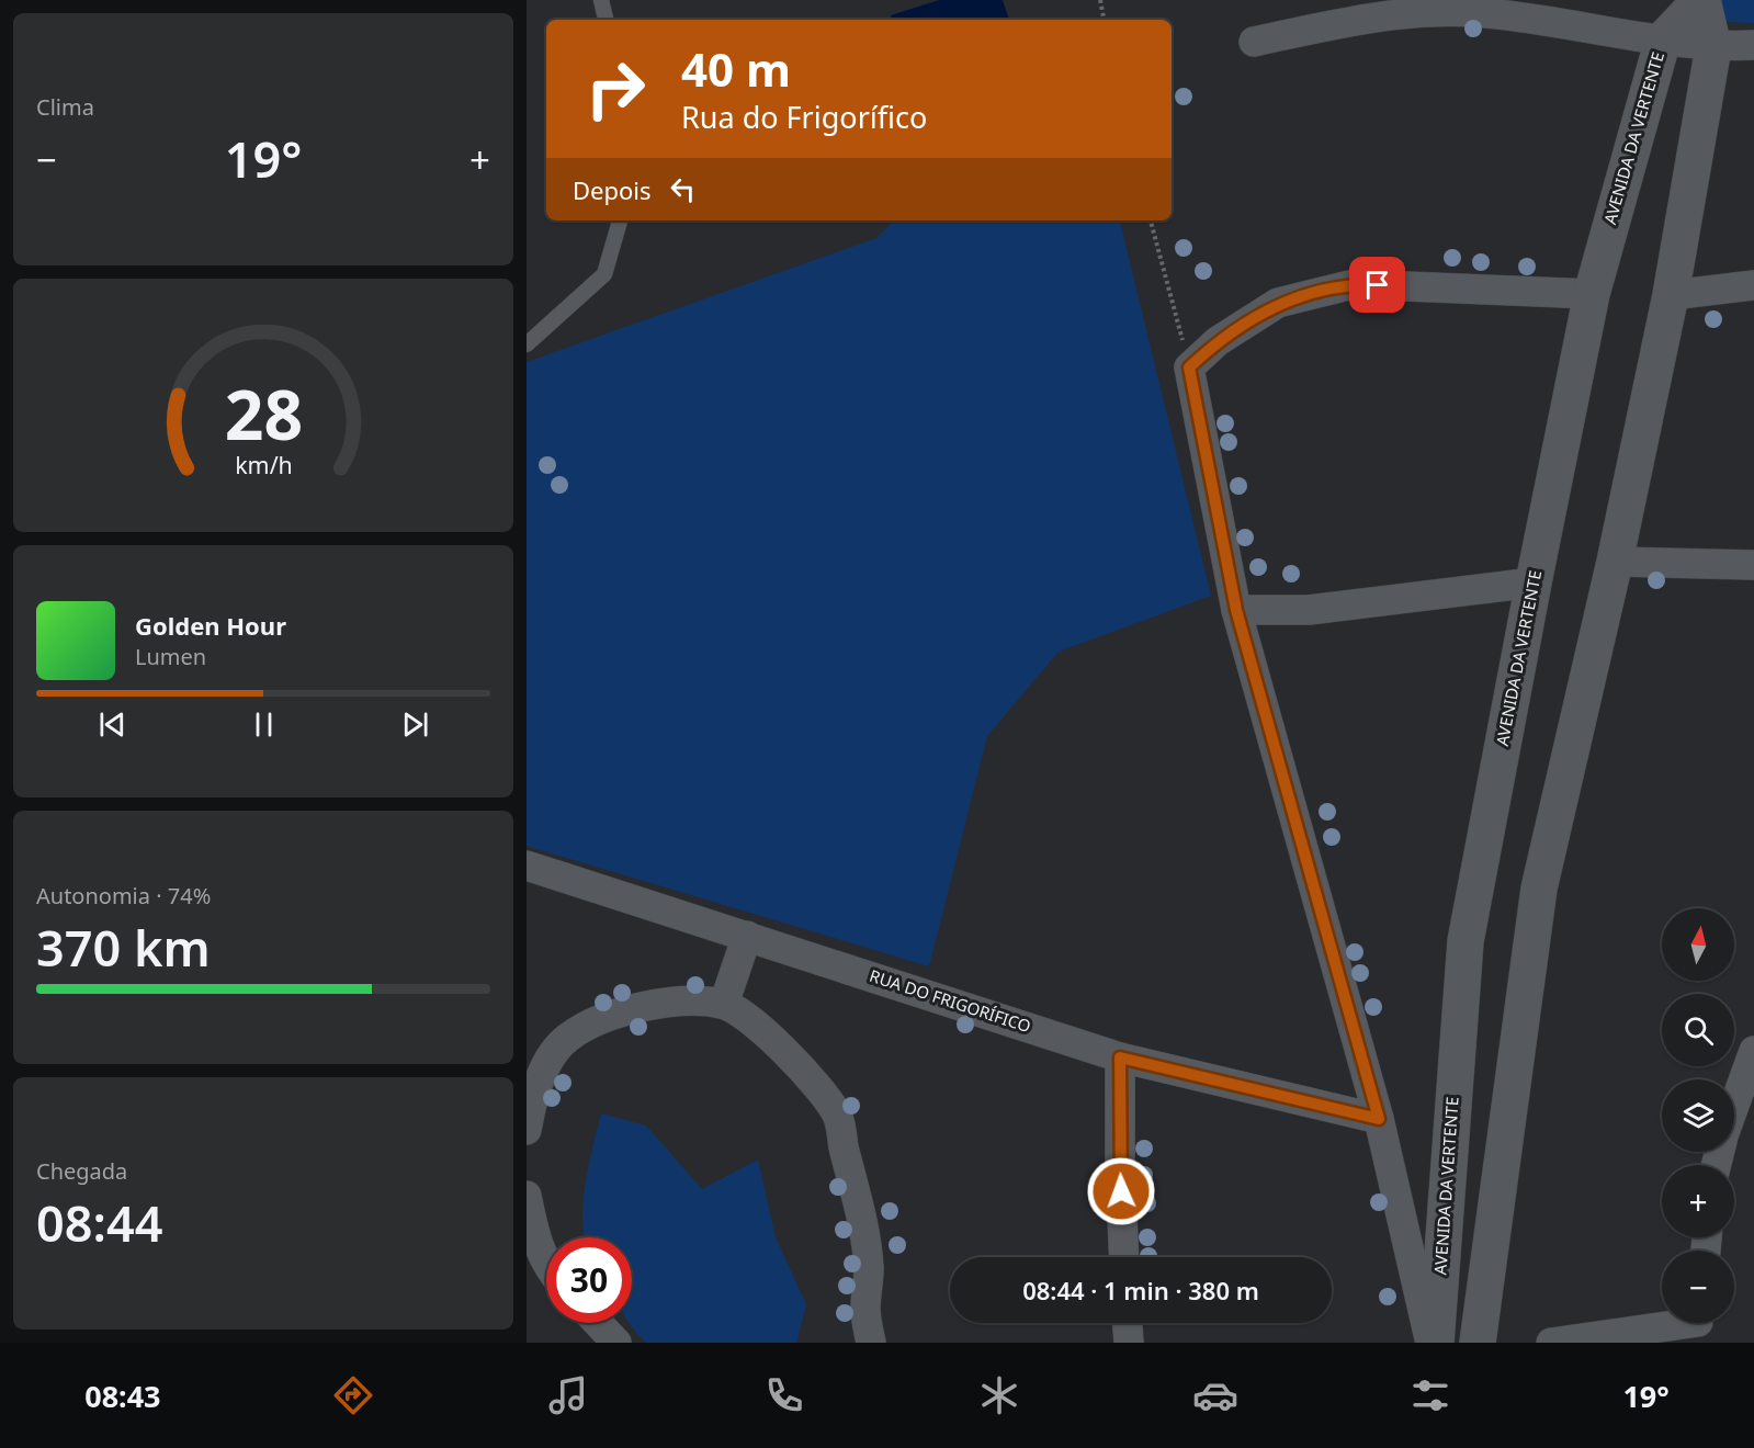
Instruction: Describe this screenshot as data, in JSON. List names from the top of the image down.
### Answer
{
  "streets": {
    "street": ["AVENIDA DA VERTENTE", "RUA DO FRIGORÍFICO"]
  },
  "north": "top",
  "page": {
    "tile": [
      "Clima",
      ["Autonomia · 74%", "370 km"],
      ["Chegada", "08:44"]
    ],
    "turn": ["40 m", "Rua do Frigorífico"],
    "heat": ["−", "19°", "+"],
    "then": "Depois",
    "song": ["Golden Hour", "Lumen"],
    "map_buttons": ["+", "−"],
    "limit": "30",
    "trip": "08:44 · 1 min · 380 m",
    "tabs": ["08:43", "19°"],
    "gauge": ["28", "km/h"]
  }
}
